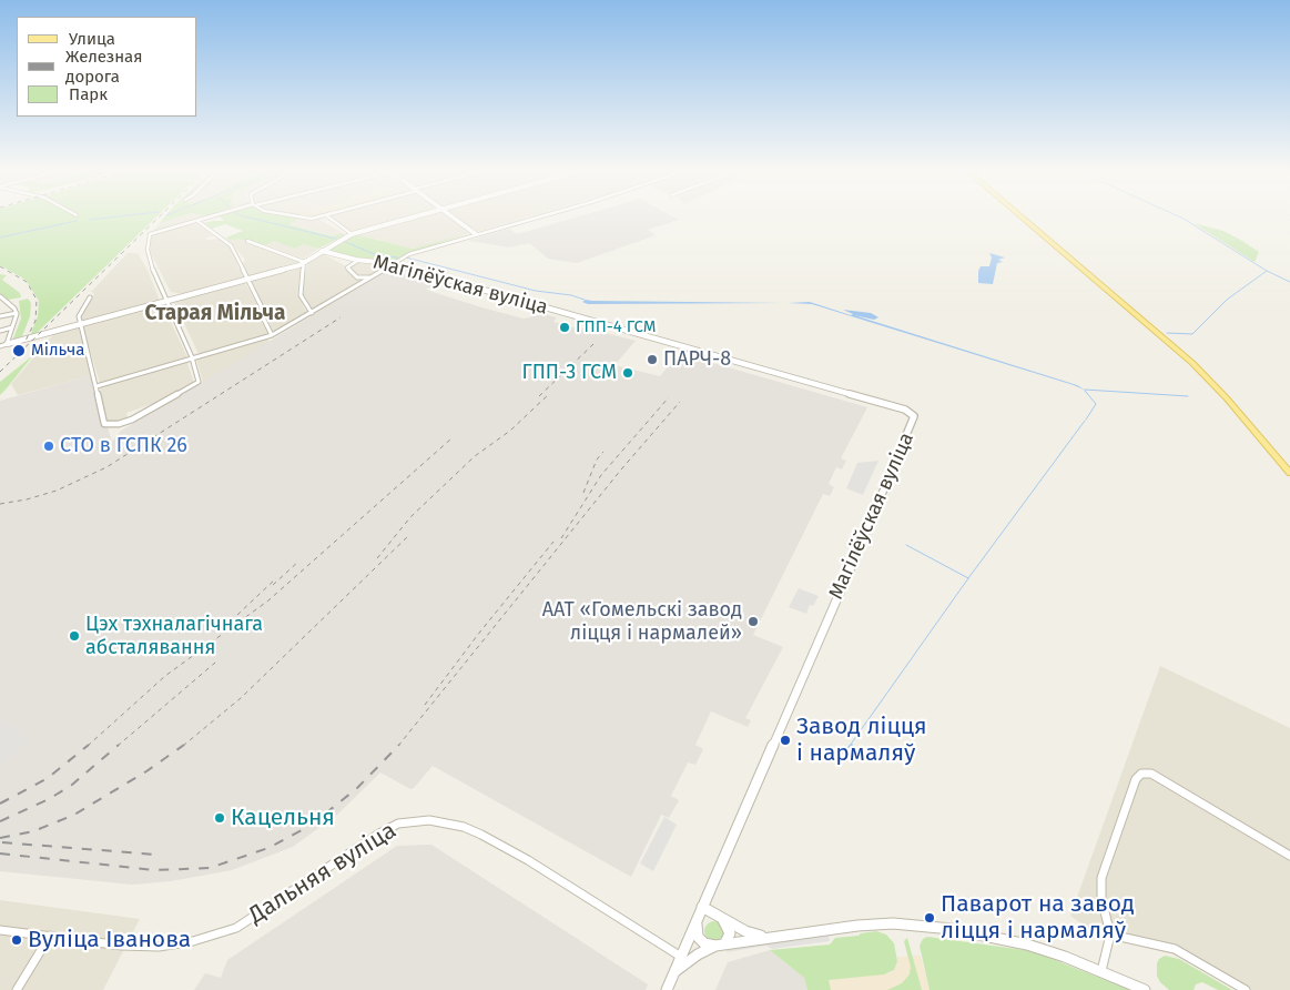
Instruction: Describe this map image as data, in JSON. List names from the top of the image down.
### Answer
{
  "streets": {
    "street": ["Магілёўская вуліца", "Дальняя вуліца"]
  },
  "crossings": [
    ["Магілёўская вуліца", "Дальняя вуліца"]
  ],
  "districts": ["Старая Мільча"],
  "places": [
    "ГПП-4 ГСМ",
    "Мільча",
    "ПАРЧ-8",
    "ГПП-3 ГСМ",
    "СТО в ГСПК 26",
    "ААТ «Гомельскі завод ліцця і нармалей»",
    "Цэх тэхналагічнага абсталявання",
    "Завод ліцця і нармаляў",
    "Кацельня",
    "Паварот на завод ліцця і нармаляў",
    "Вуліца Іванова"
  ],
  "legend": ["Улица", "Железная дорога", "Парк"]
}
